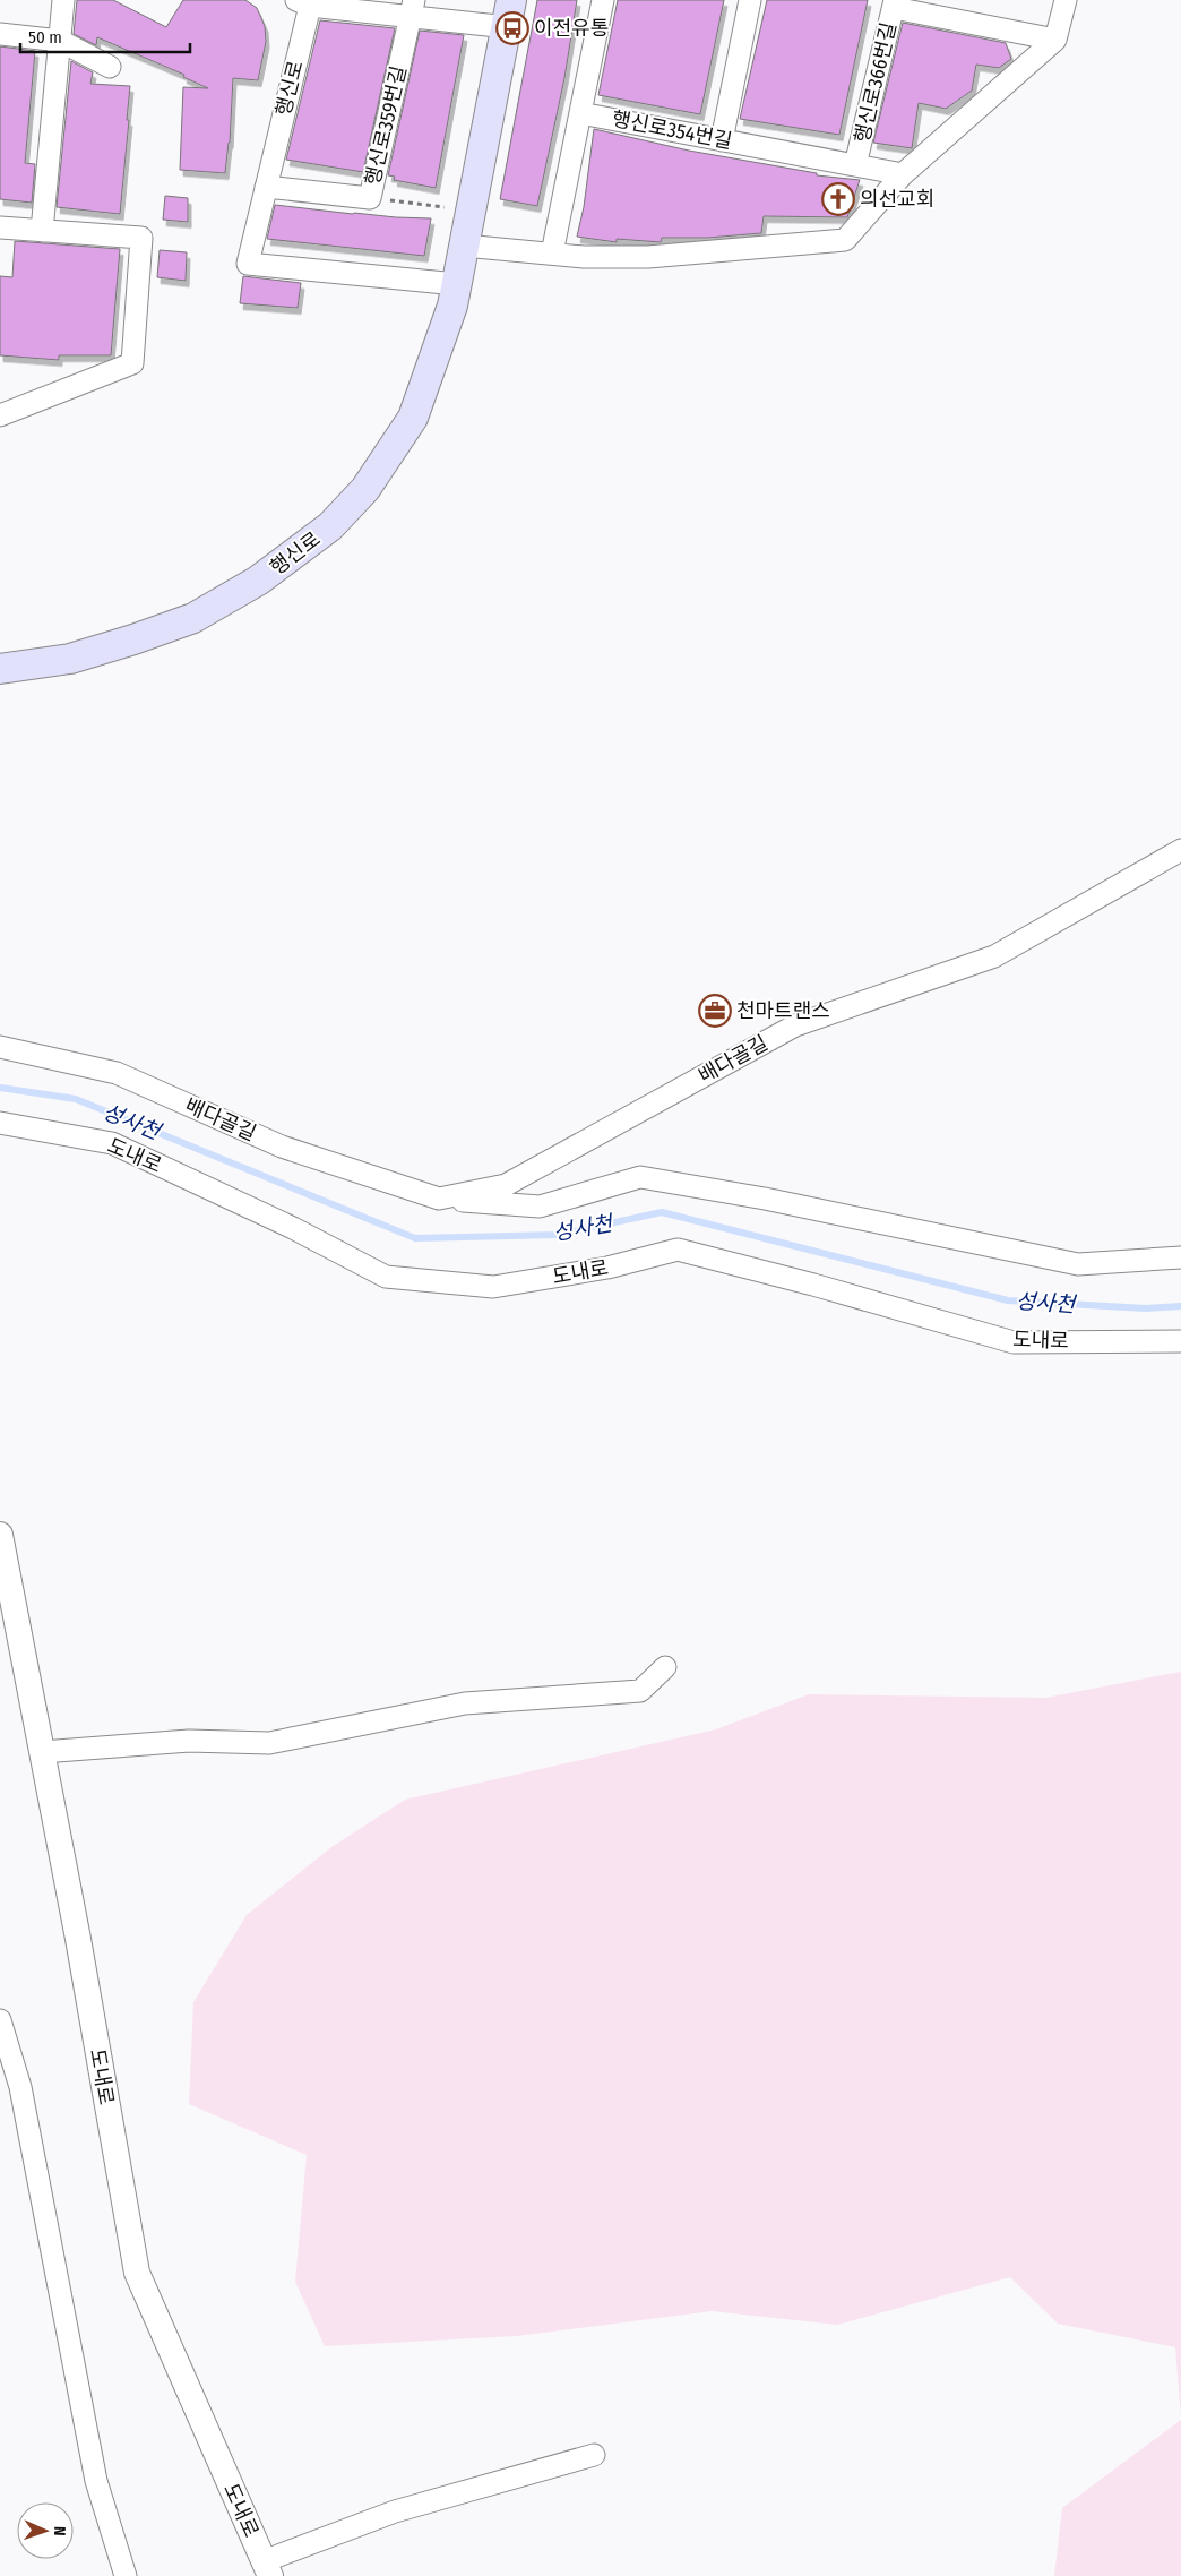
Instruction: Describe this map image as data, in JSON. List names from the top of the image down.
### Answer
{
  "streets": {
    "main road": ["행신로"],
    "street": [
      "행신로366번길",
      "행신로359번길",
      "행신로354번길",
      "배다골길",
      "도내로"
    ]
  },
  "crossings": [
    ["행신로366번길", "행신로354번길"],
    ["행신로", "행신로359번길"]
  ],
  "water": ["성사천"],
  "places": {
    "bus stop": ["이전유통"],
    "church": ["의선교회"],
    "office": ["천마트랜스"]
  },
  "scale_bar": "50 m",
  "north": "right"
}
